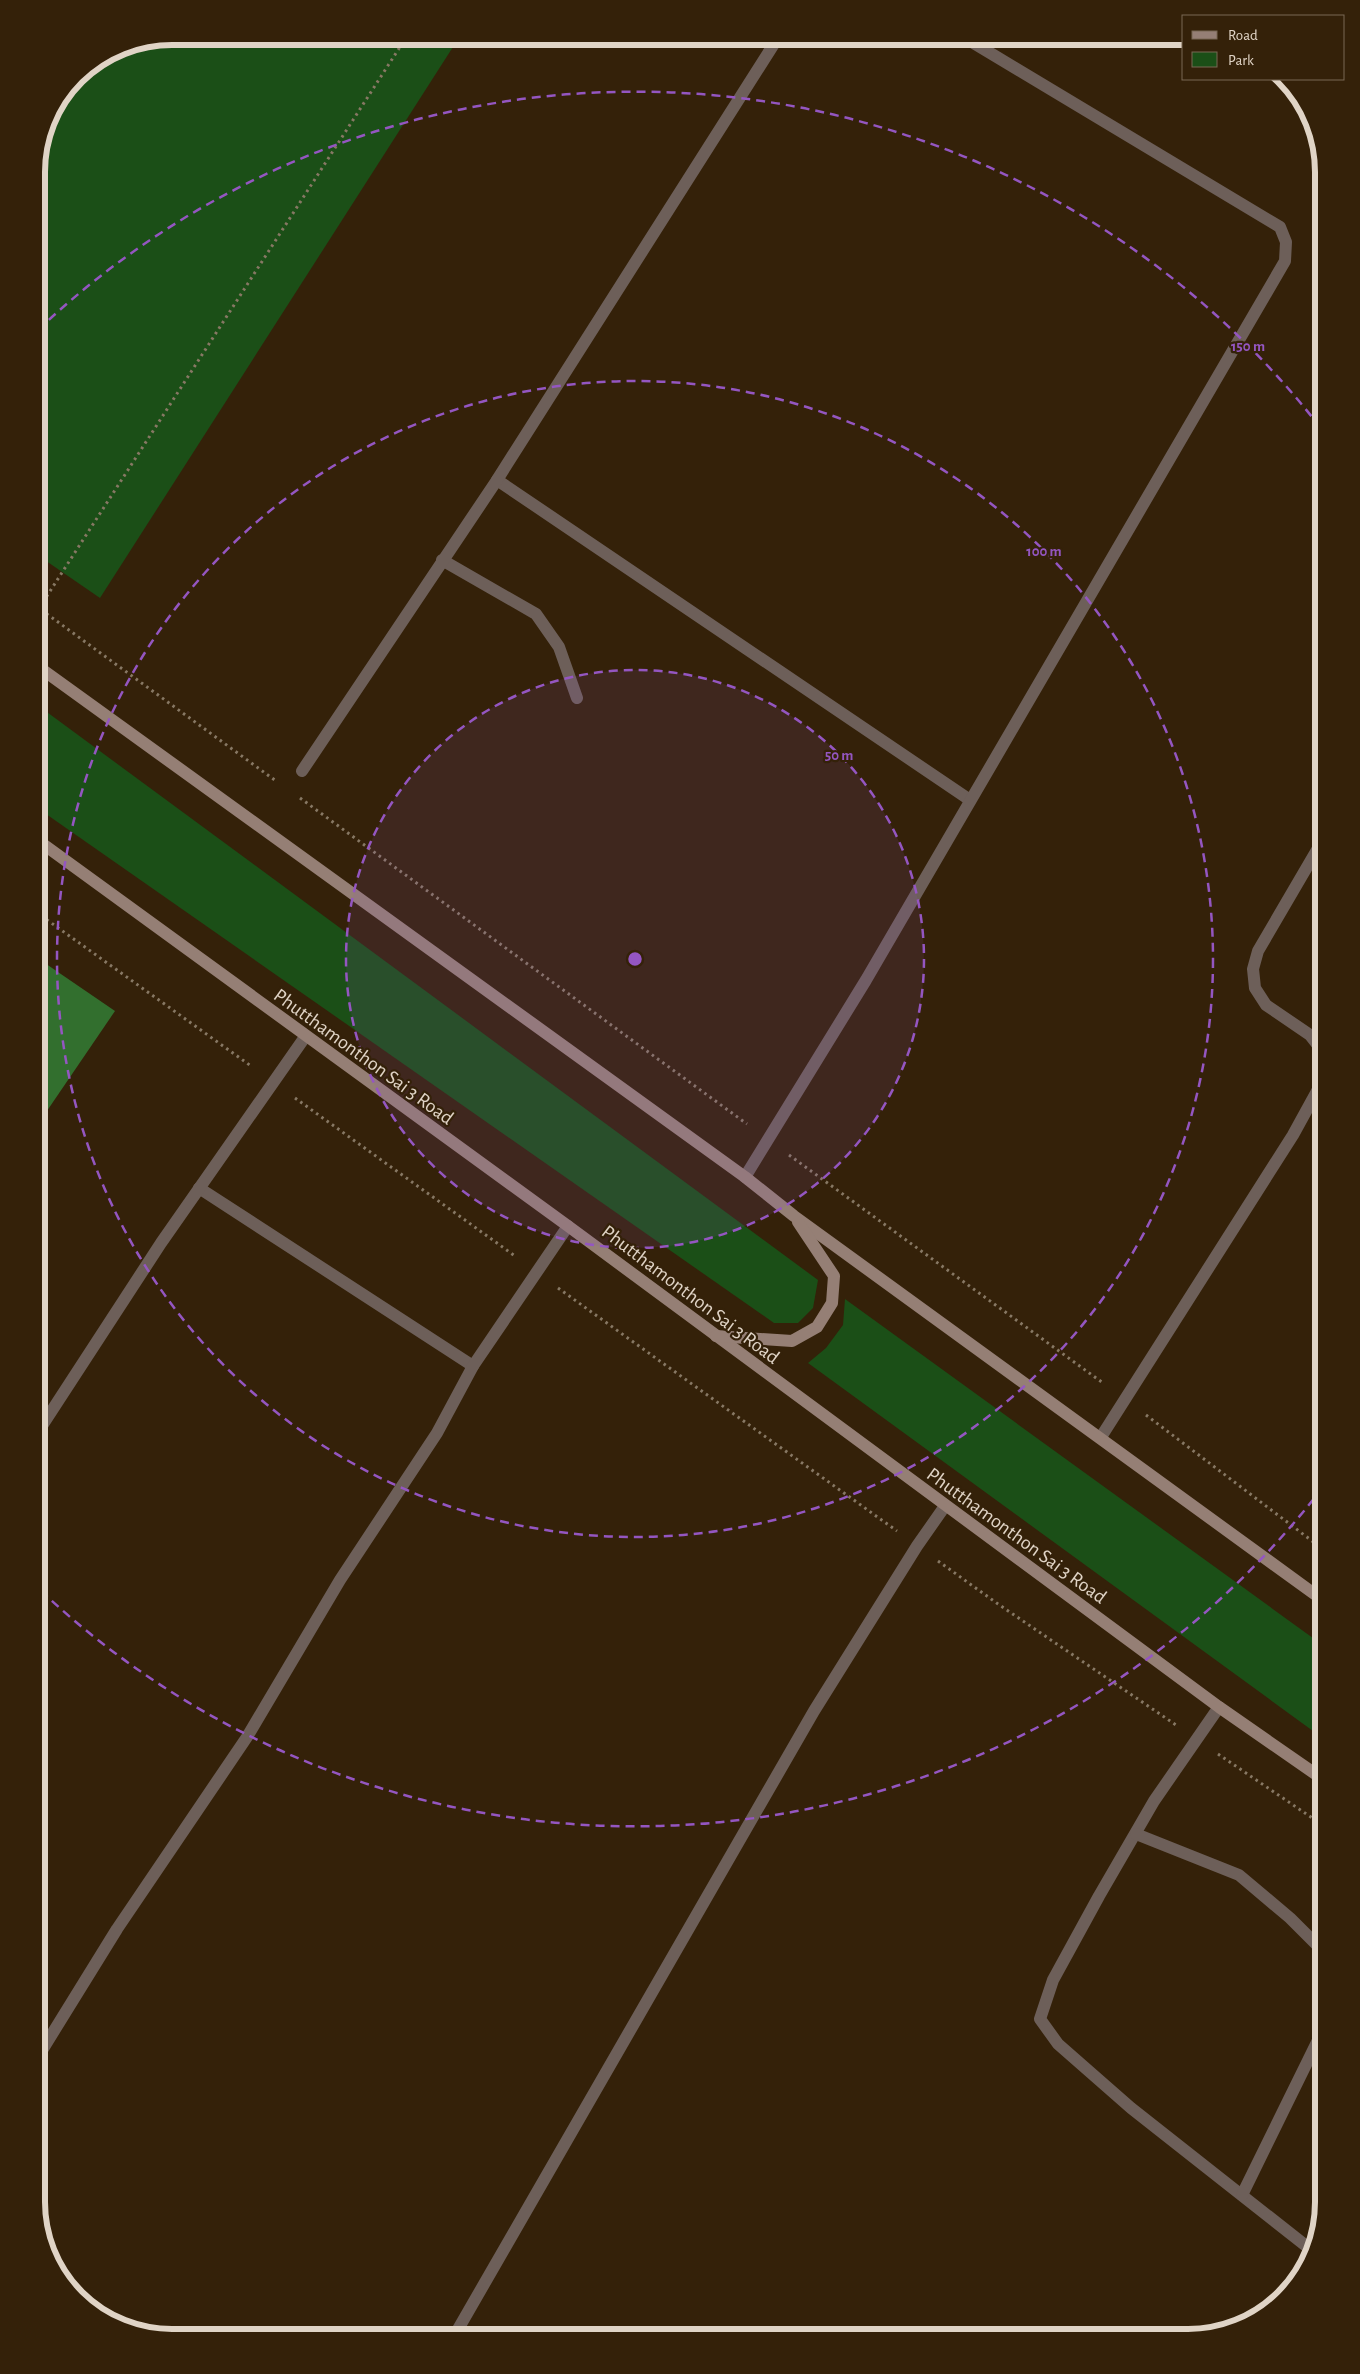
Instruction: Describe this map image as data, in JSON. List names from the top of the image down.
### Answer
{
  "streets": {
    "main road": ["Phutthamonthon Sai 3 Road"]
  },
  "legend": ["Road", "Park"],
  "rings": ["150 m", "100 m", "50 m"]
}
